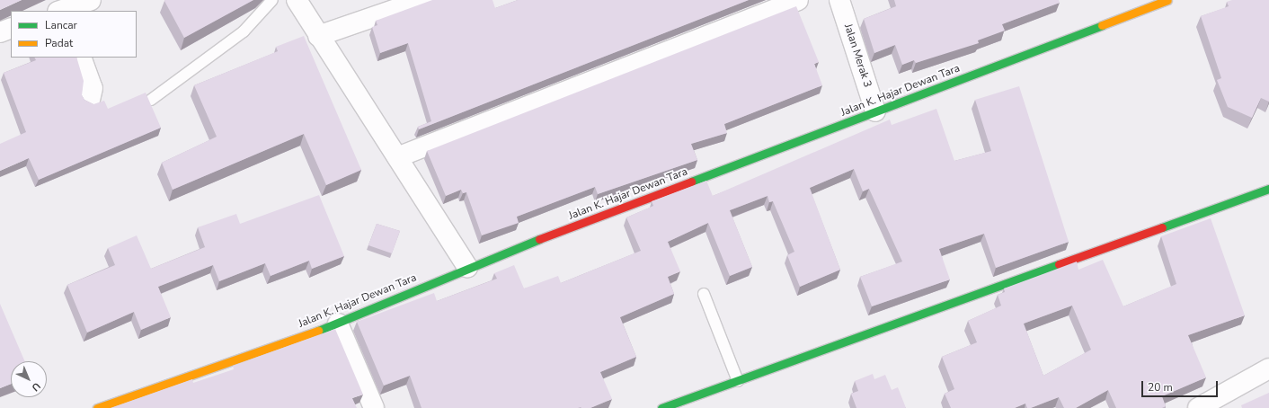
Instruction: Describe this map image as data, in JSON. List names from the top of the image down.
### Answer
{
  "streets": {
    "street": ["Jalan Merak 3", "Jalan K. Hajar Dewan Tara"]
  },
  "crossings": [
    ["Jalan Merak 3", "Jalan K. Hajar Dewan Tara"]
  ],
  "legend": ["Lancar", "Padat"],
  "scale_bar": "20 m",
  "north": "bottom right"
}
